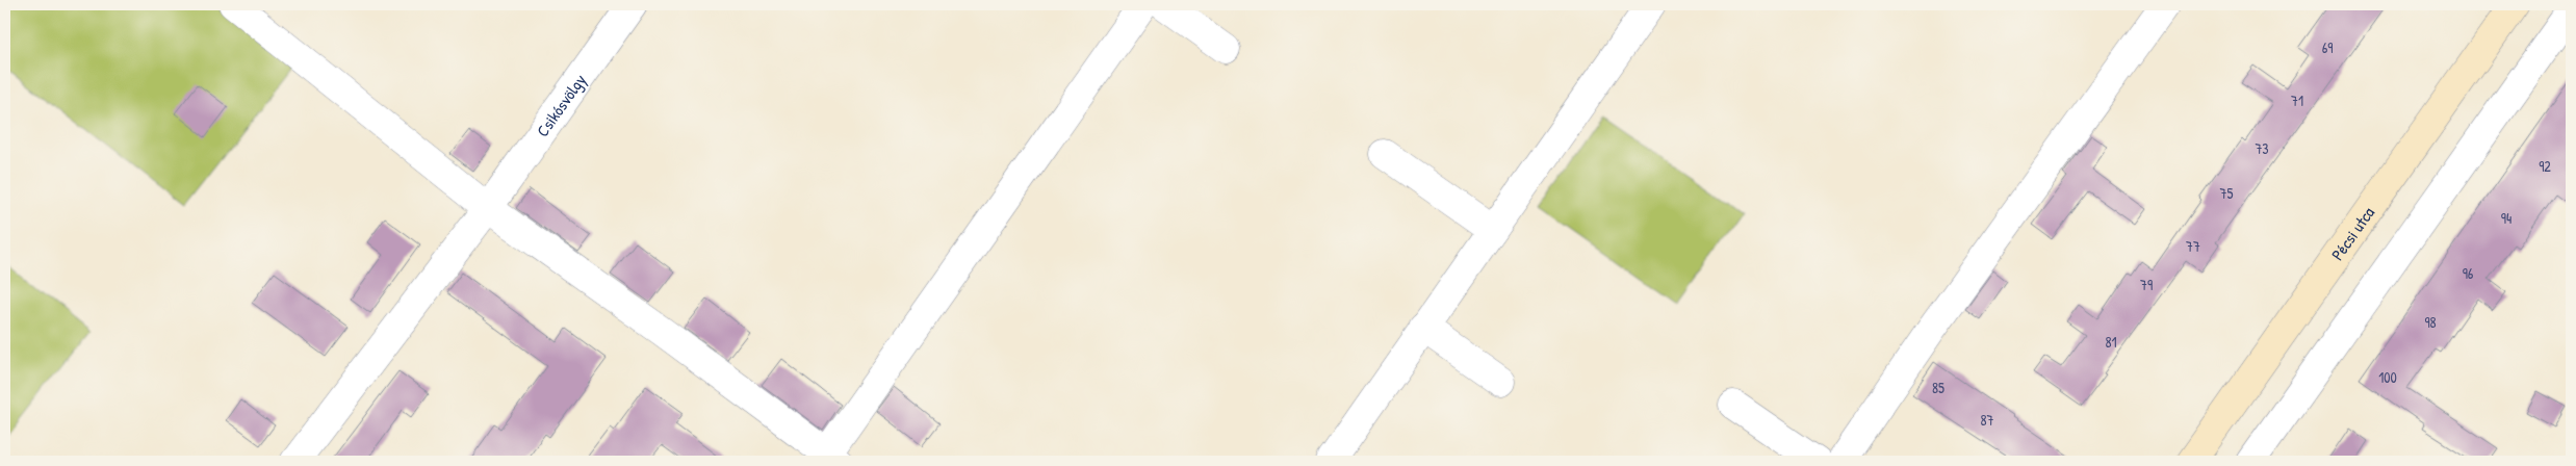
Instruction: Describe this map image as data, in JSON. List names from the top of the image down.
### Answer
{
  "streets": {
    "main road": ["Pécsi utca"],
    "street": ["Csikósvölgy"]
  },
  "house_numbers": [
    "69",
    "71",
    "73",
    "92",
    "75",
    "94",
    "77",
    "96",
    "79",
    "98",
    "81",
    "100",
    "85",
    "87"
  ]
}
